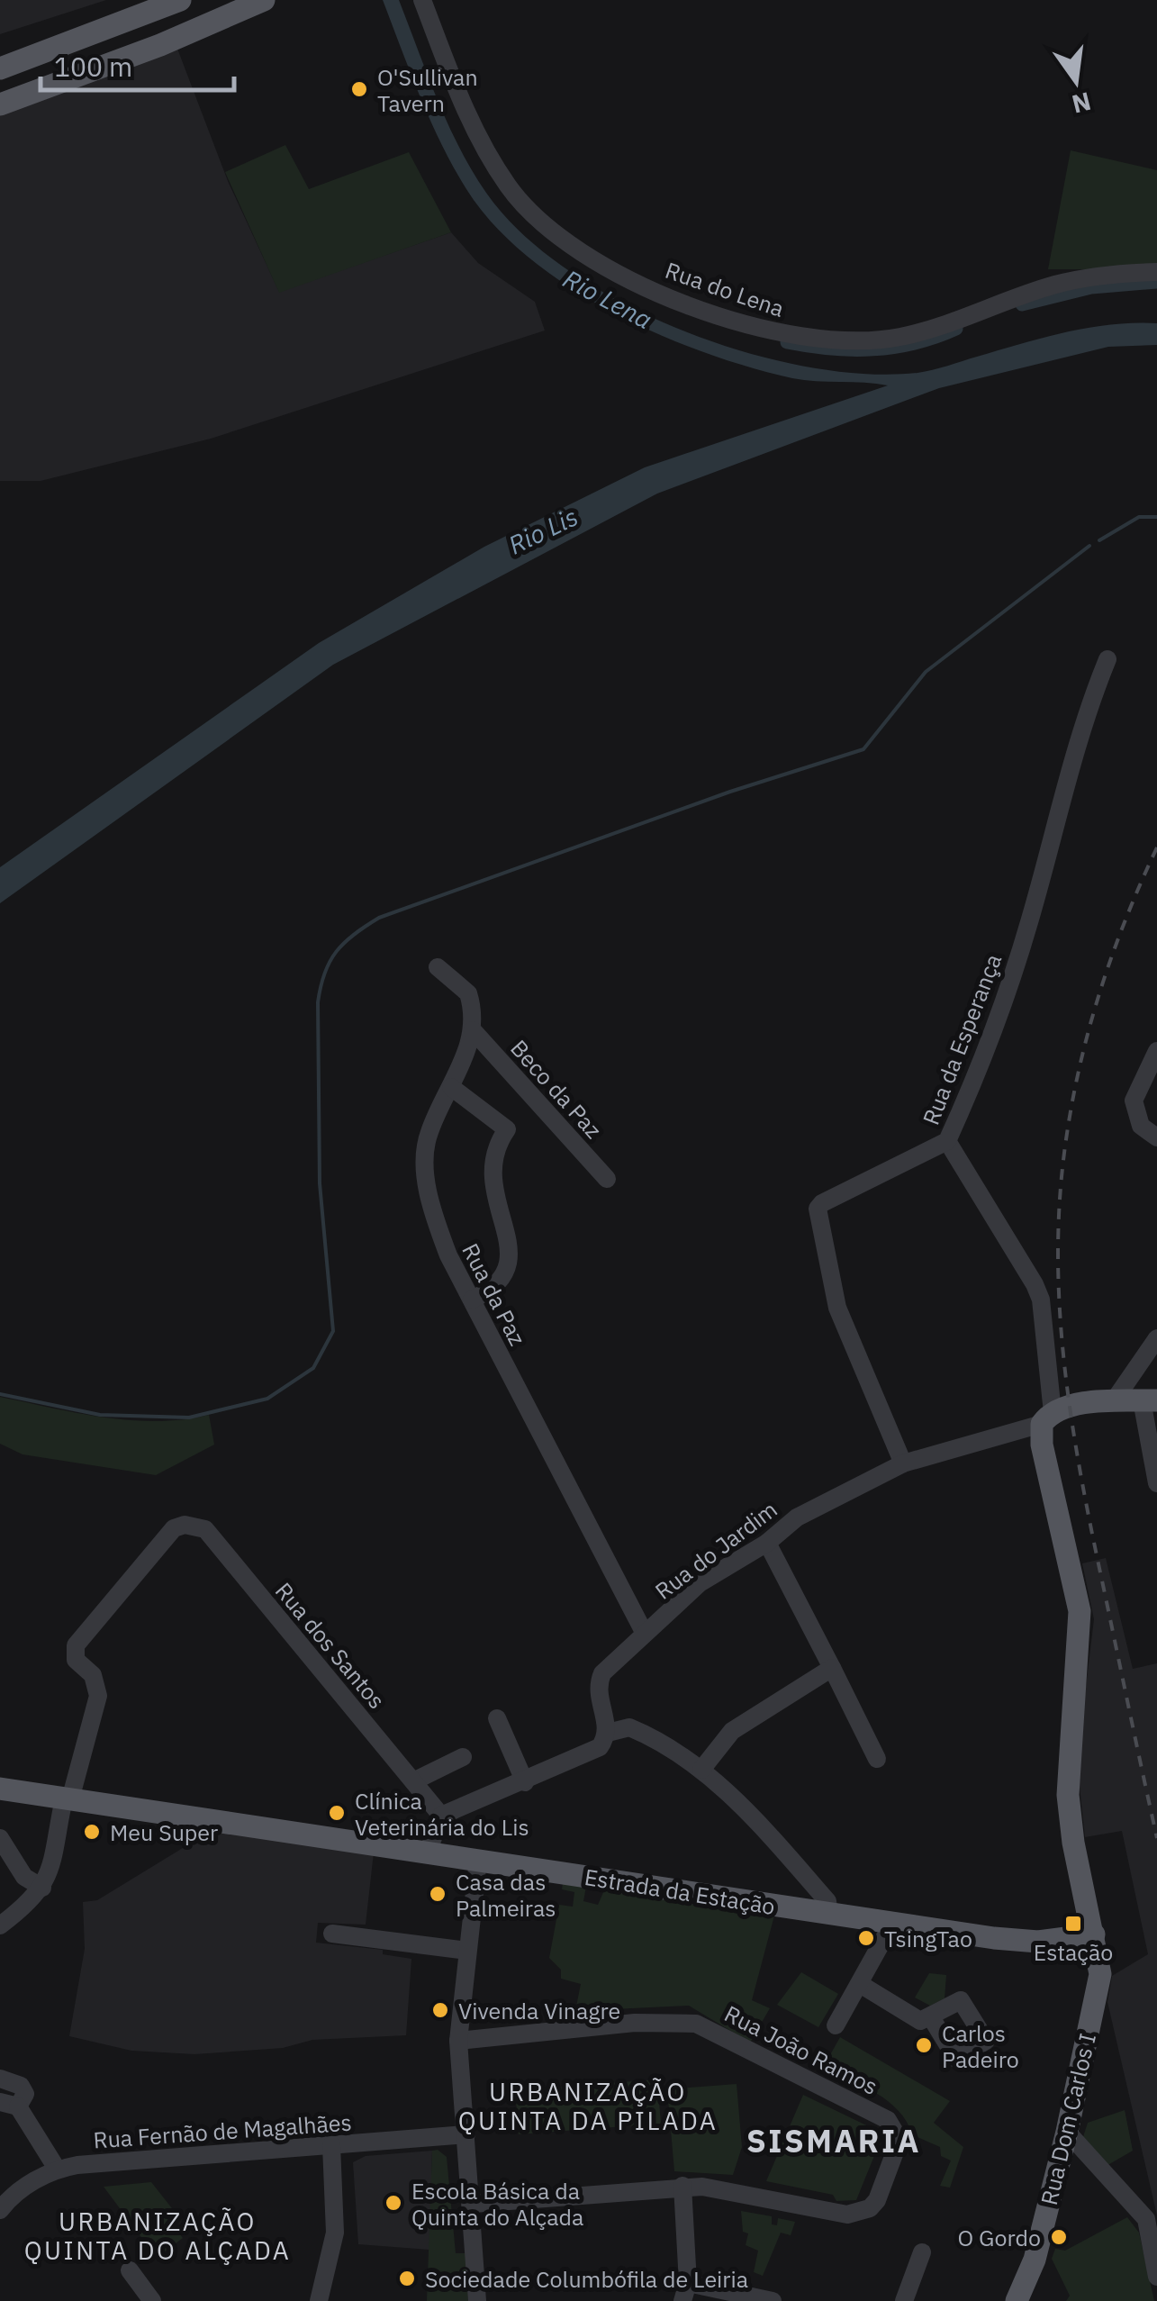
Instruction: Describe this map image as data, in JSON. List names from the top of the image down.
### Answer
{
  "streets": {
    "main road": ["Estrada da Estação", "Rua Dom Carlos I"],
    "street": [
      "Rua do Lena",
      "Rua da Esperança",
      "Beco da Paz",
      "Rua da Paz",
      "Rua do Jardim",
      "Rua dos Santos",
      "Rua João Ramos",
      "Rua Fernão de Magalhães"
    ]
  },
  "crossings": [
    ["Rua da Esperança", "Rua do Jardim"],
    ["Beco da Paz", "Rua da Paz"],
    ["Rua da Paz", "Rua do Jardim"],
    ["Rua do Jardim", "Rua Dom Carlos I"],
    ["Rua dos Santos", "Estrada da Estação"],
    ["Estrada da Estação", "Rua Dom Carlos I"]
  ],
  "districts": ["URBANIZAÇÃO QUINTA DA PILADA", "SISMARIA", "URBANIZAÇÃO QUINTA DO ALÇADA"],
  "water": ["Rio Lena", "Rio Lis"],
  "places": {
    "other": [
      "O'Sullivan Tavern",
      "Clínica Veterinária do Lis",
      "Meu Super",
      "Casa das Palmeiras",
      "TsingTao",
      "Vivenda Vinagre",
      "Carlos Padeiro",
      "Escola Básica da Quinta do Alçada",
      "O Gordo",
      "Sociedade Columbófila de Leiria"
    ],
    "transit": ["Estação"]
  },
  "scale_bar": "100 m",
  "north": "bottom"
}
